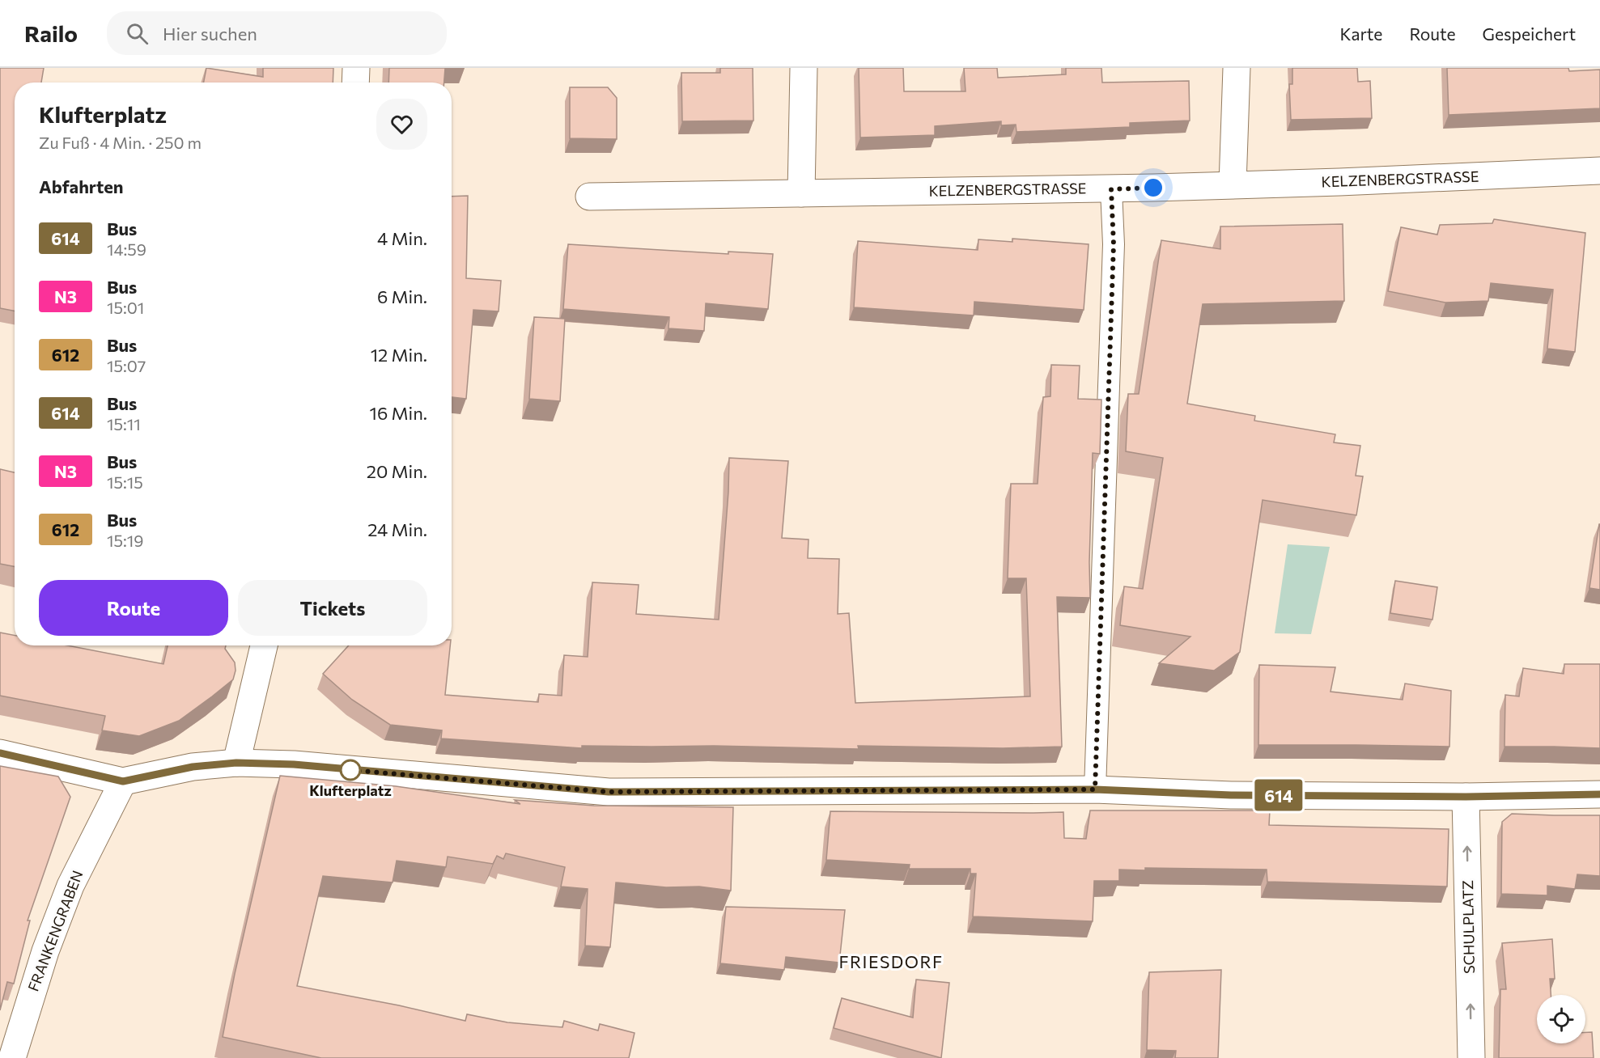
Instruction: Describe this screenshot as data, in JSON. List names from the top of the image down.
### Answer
{
  "streets": {
    "street": ["KELZENBERGSTRASSE", "SCHULPLATZ", "FRANKENGRABEN"]
  },
  "one_way": ["SCHULPLATZ"],
  "districts": ["FRIESDORF"],
  "places": ["Klufterplatz"],
  "lines": ["bus line 614"],
  "page": {
    "header": "Railo",
    "search": "Hier suchen",
    "nav": ["Karte", "Route", "Gespeichert"],
    "on_map": "614",
    "heading": [
      ["Klufterplatz", "Zu Fuß · 4 Min. · 250 m"],
      "Abfahrten"
    ],
    "list": [
      {
        "mark": "614",
        "name": "Bus",
        "note": "14:59",
        "value": "4 Min."
      },
      {
        "mark": "N3",
        "name": "Bus",
        "note": "15:01",
        "value": "6 Min."
      },
      {
        "mark": "612",
        "name": "Bus",
        "note": "15:07",
        "value": "12 Min."
      },
      {
        "mark": "614",
        "name": "Bus",
        "note": "15:11",
        "value": "16 Min."
      },
      {
        "mark": "N3",
        "name": "Bus",
        "note": "15:15",
        "value": "20 Min."
      },
      {
        "mark": "612",
        "name": "Bus",
        "note": "15:19",
        "value": "24 Min."
      }
    ],
    "buttons": ["Route", "Tickets"]
  }
}
